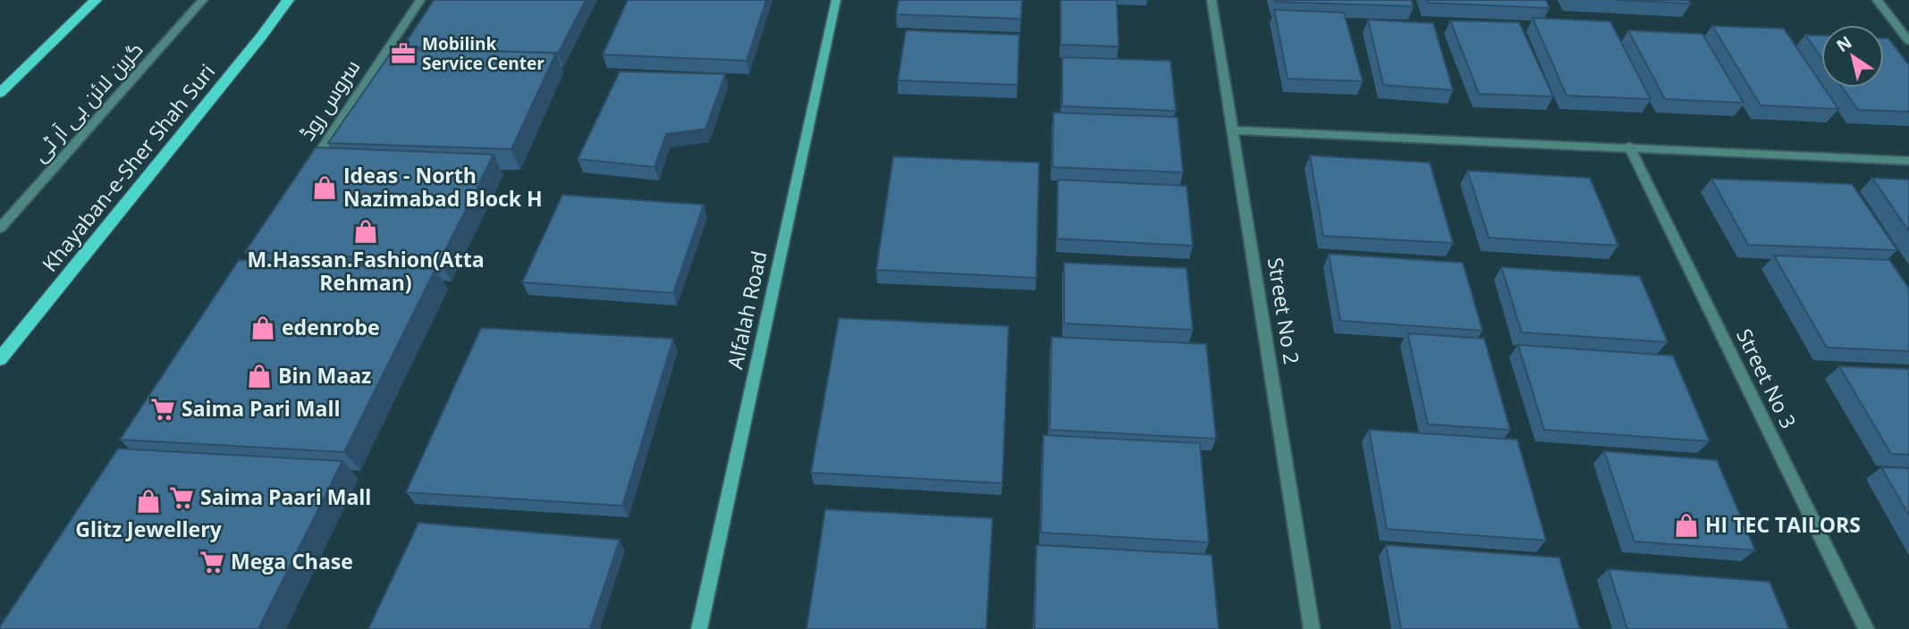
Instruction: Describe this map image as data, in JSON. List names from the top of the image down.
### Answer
{
  "streets": {
    "main road": ["Khayaban-e-Sher Shah Suri"],
    "street": [
      "سروس روڈ",
      "گرین لائن بی آر ٹی",
      "Alfalah Road",
      "Street No 2",
      "Street No 3"
    ]
  },
  "places": {
    "office": ["Mobilink Service Center"],
    "shop": [
      "Ideas - North Nazimabad Block H",
      "M.Hassan.Fashion(Atta Rehman)",
      "edenrobe",
      "Bin Maaz",
      "Glitz Jewellery",
      "HI TEC TAILORS"
    ],
    "supermarket": ["Saima Pari Mall", "Saima Paari Mall", "Mega Chase"]
  },
  "north": "top left"
}
